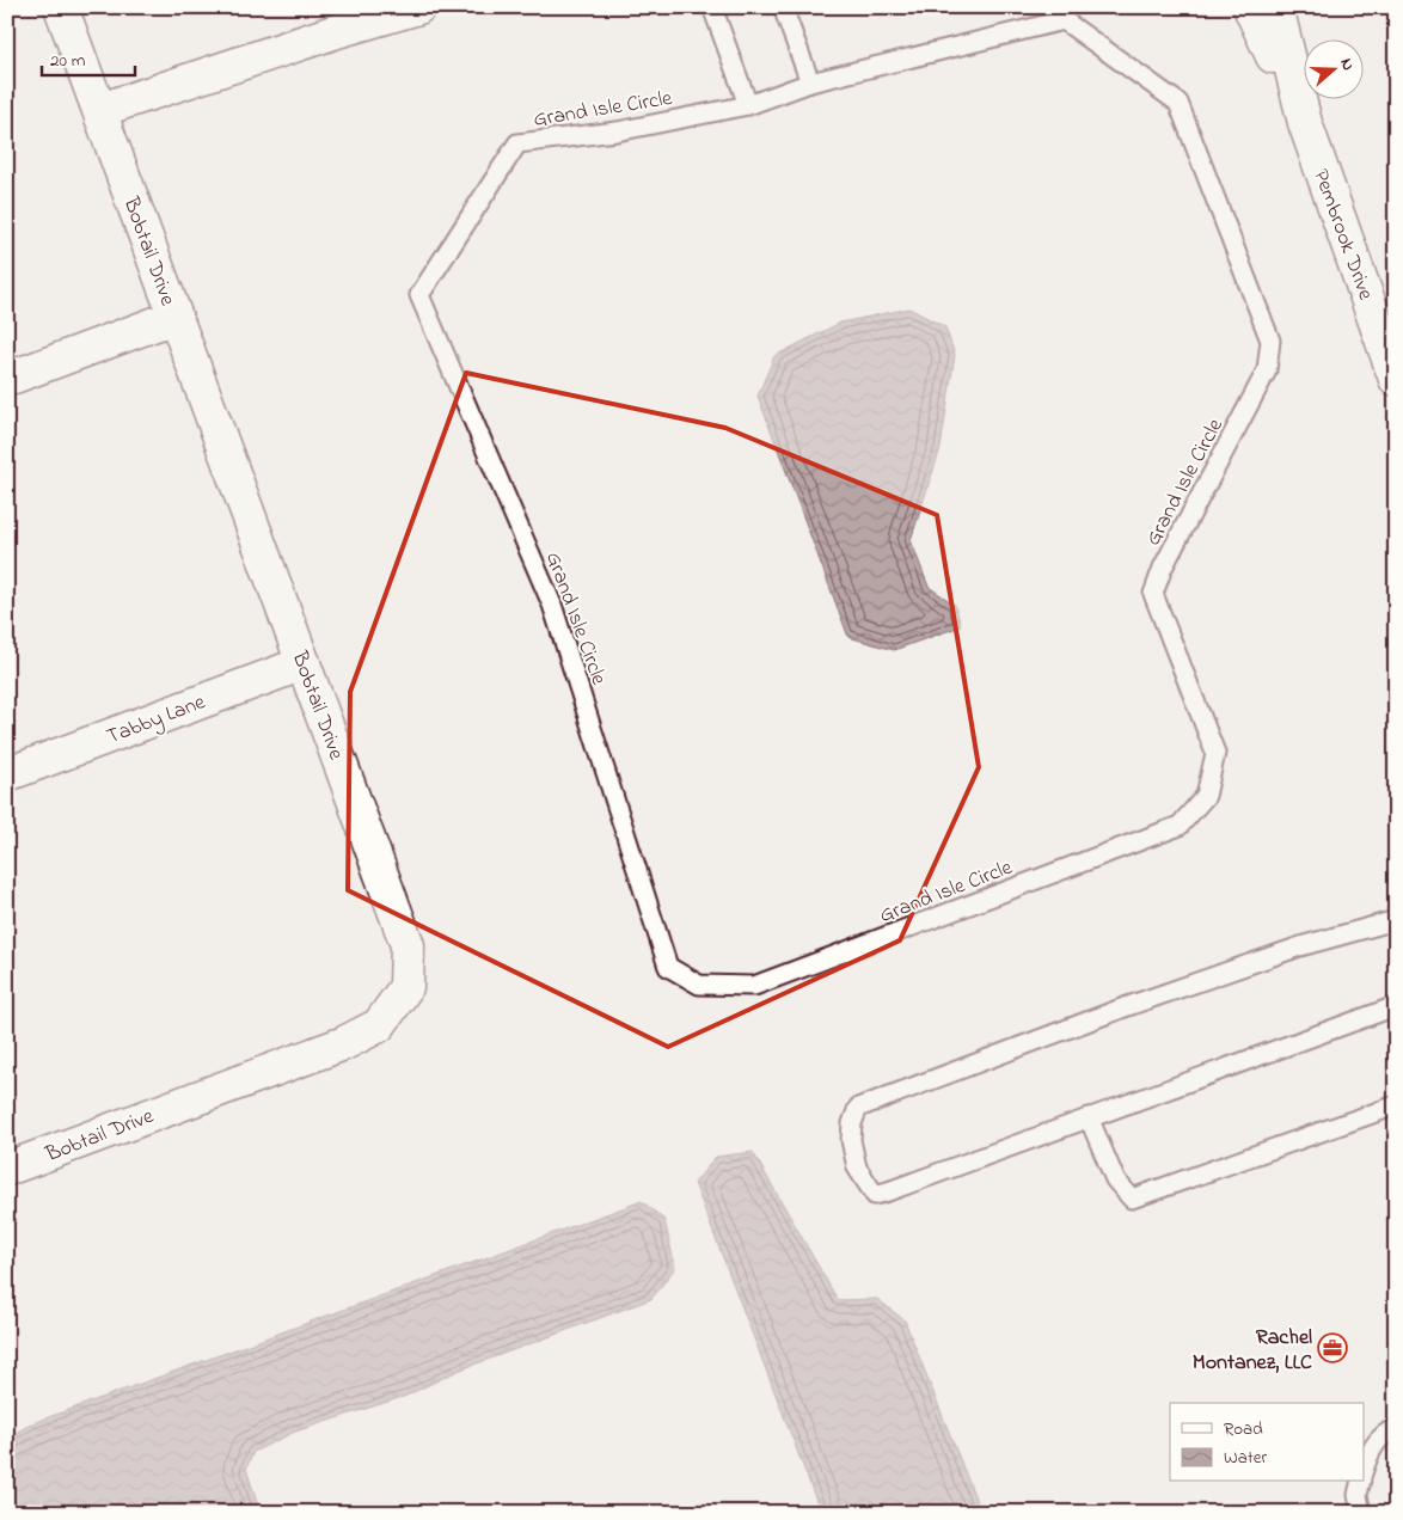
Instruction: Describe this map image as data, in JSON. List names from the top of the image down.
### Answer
{
  "streets": {
    "street": ["Pembrook Drive", "Bobtail Drive", "Tabby Lane"],
    "lane": ["Grand Isle Circle"]
  },
  "crossings": [
    ["Bobtail Drive", "Tabby Lane"]
  ],
  "places": {
    "office": ["Rachel Montanez, LLC"]
  },
  "legend": ["Road", "Water"],
  "scale_bar": "20 m",
  "north": "right"
}
